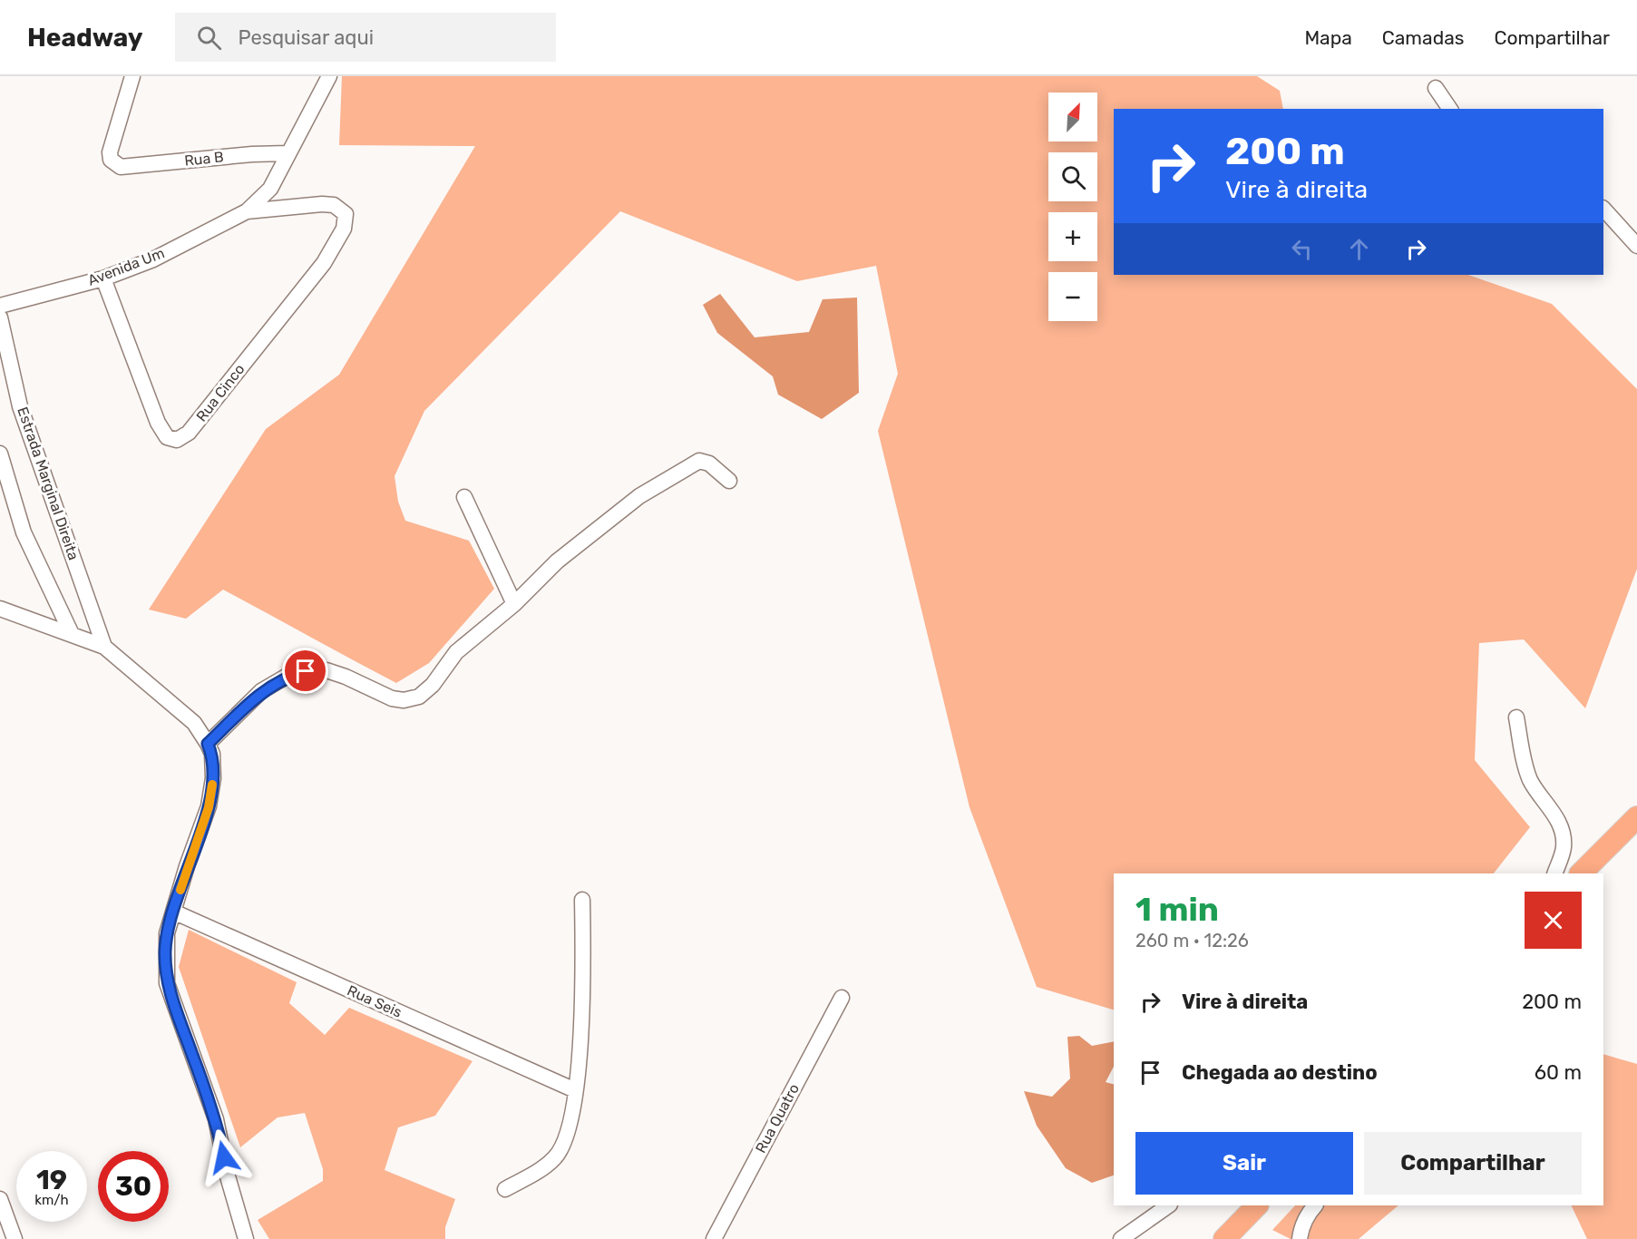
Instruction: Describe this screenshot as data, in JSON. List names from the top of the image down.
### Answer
{
  "streets": {
    "street": [
      "Rua B",
      "Avenida Um",
      "Rua Cinco",
      "Estrada Marginal Direita",
      "Rua Seis",
      "Rua Quatro"
    ]
  },
  "crossings": [
    ["Rua B", "Avenida Um"],
    ["Avenida Um", "Rua Cinco"]
  ],
  "north": "top right",
  "page": {
    "header": "Headway",
    "search": "Pesquisar aqui",
    "nav": ["Mapa", "Camadas", "Compartilhar"],
    "map_buttons": ["+", "−"],
    "turn": ["200 m", "Vire à direita"],
    "heading": ["1 min", "260 m · 12:26"],
    "list": [
      {
        "name": "Vire à direita",
        "value": "200 m"
      },
      {
        "name": "Chegada ao destino",
        "value": "60 m"
      }
    ],
    "buttons": ["Sair", "Compartilhar"],
    "speed": "19 km/h",
    "limit": "30"
  }
}
